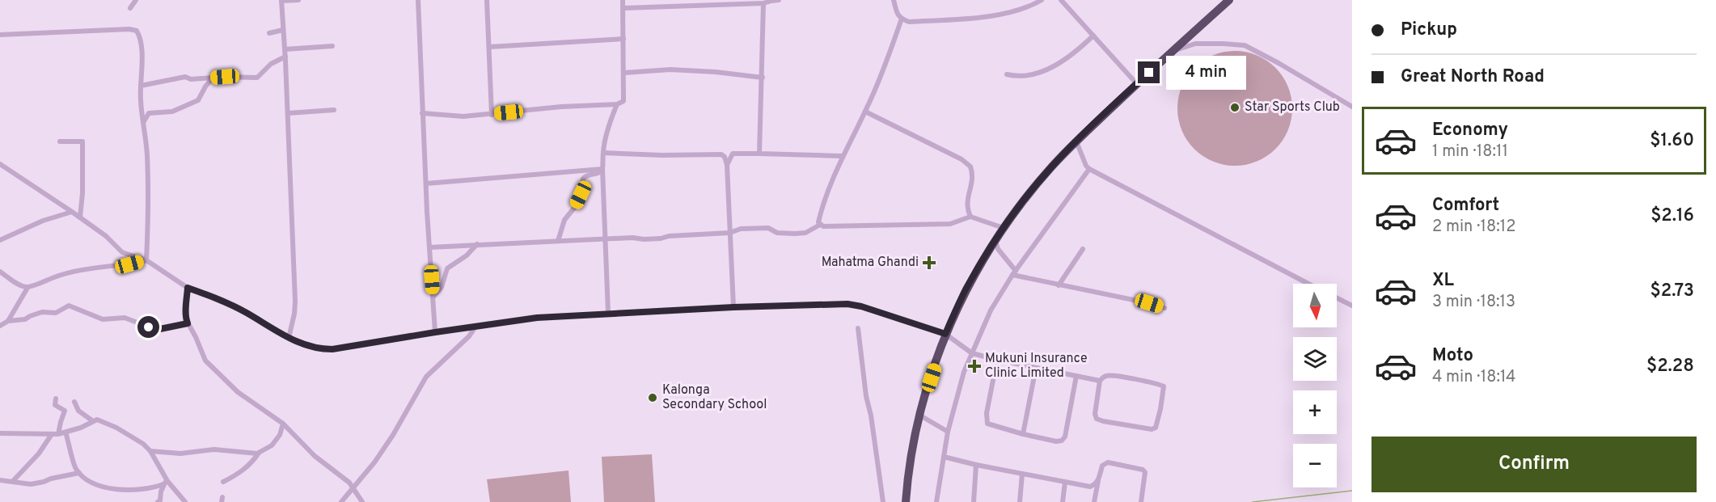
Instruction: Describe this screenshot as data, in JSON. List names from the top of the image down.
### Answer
{
  "places": {
    "other": ["Star Sports Club", "Kalonga Secondary School"],
    "health": ["Mahatma Ghandi", "Mukuni Insurance Clinic Limited"]
  },
  "north": "bottom",
  "page": {
    "banner": ["Pickup", "Great North Road"],
    "bubble": "4 min",
    "list": [
      {
        "name": "Economy",
        "note": "1 min · 18:11",
        "value": "$1.60"
      },
      {
        "name": "Comfort",
        "note": "2 min · 18:12",
        "value": "$2.16"
      },
      {
        "name": "XL",
        "note": "3 min · 18:13",
        "value": "$2.73"
      },
      {
        "name": "Moto",
        "note": "4 min · 18:14",
        "value": "$2.28"
      }
    ],
    "map_buttons": ["+", "−"],
    "buttons": "Confirm"
  }
}
